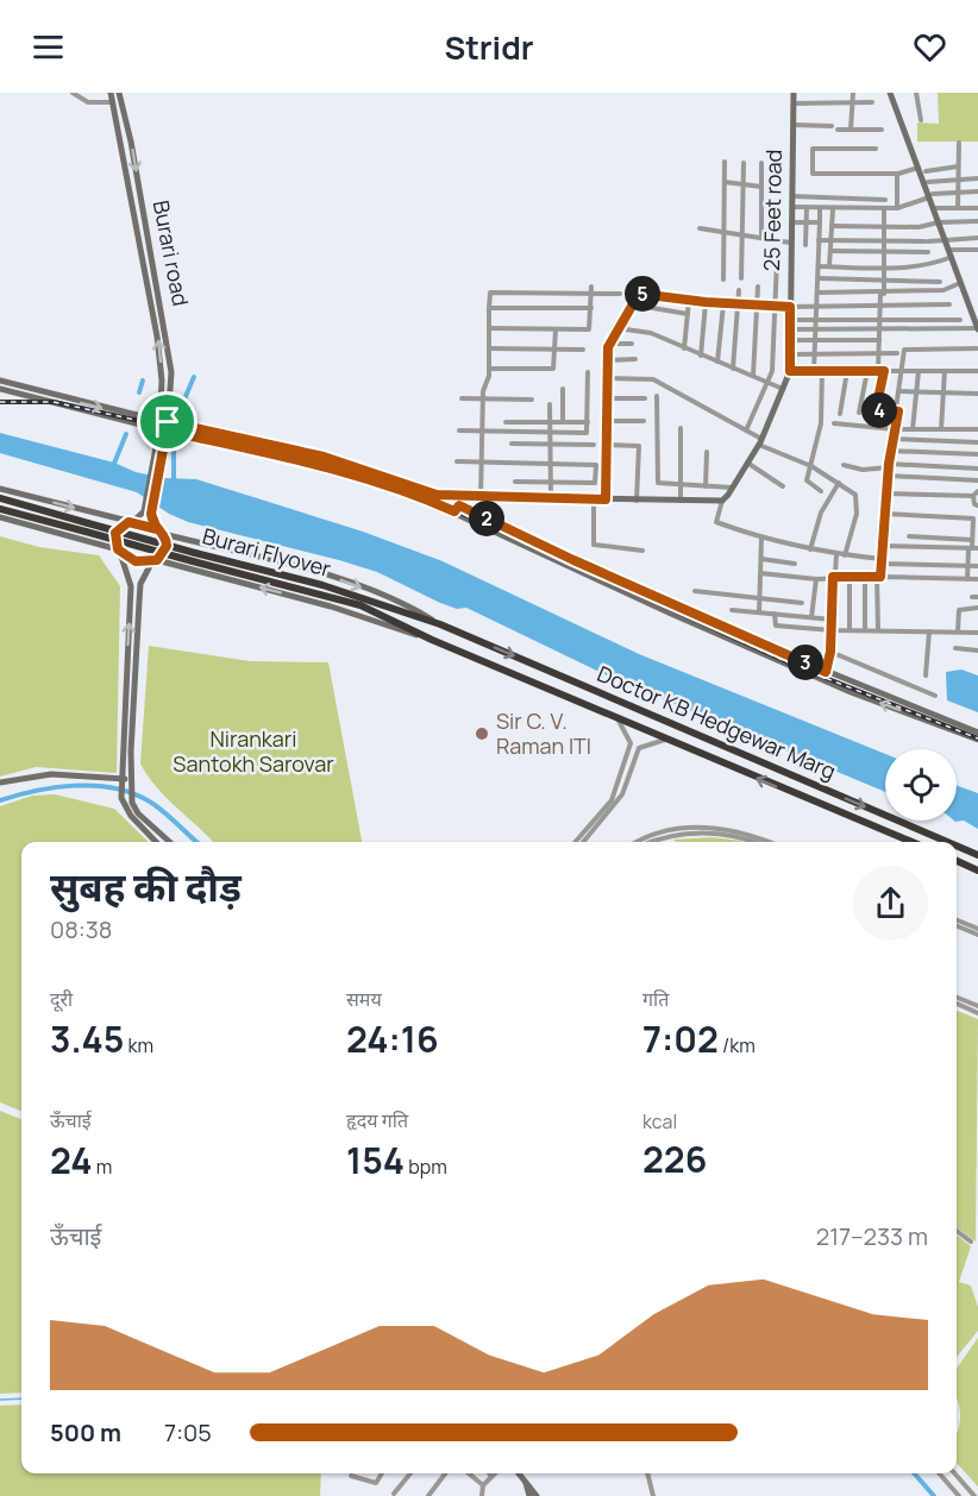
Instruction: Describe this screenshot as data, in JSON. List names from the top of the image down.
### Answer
{
  "streets": {
    "highway": ["Burari Flyover", "Doctor KB Hedgewar Marg"],
    "main road": ["25 Feet road", "Burari road"]
  },
  "crossings": [
    ["Burari Flyover", "Doctor KB Hedgewar Marg"]
  ],
  "parks": ["Nirankari Santokh Sarovar"],
  "places": ["Sir C. V. Raman ITI"],
  "page": {
    "header": "Stridr",
    "pins": [
      "5",
      "4",
      "2",
      "3"
    ],
    "heading": ["सुबह की दौड़", "08:38"],
    "stats": [
      ["दूरी", "3.45 km"],
      ["समय", "24:16"],
      ["गति", "7:02 /km"],
      ["ऊँचाई", "24 m"],
      ["हृदय गति", "154 bpm"],
      ["kcal", "226"]
    ],
    "chart": ["ऊँचाई", "217–233 m"],
    "list": [
      {
        "name": "500 m",
        "note": "7:05"
      }
    ]
  }
}
